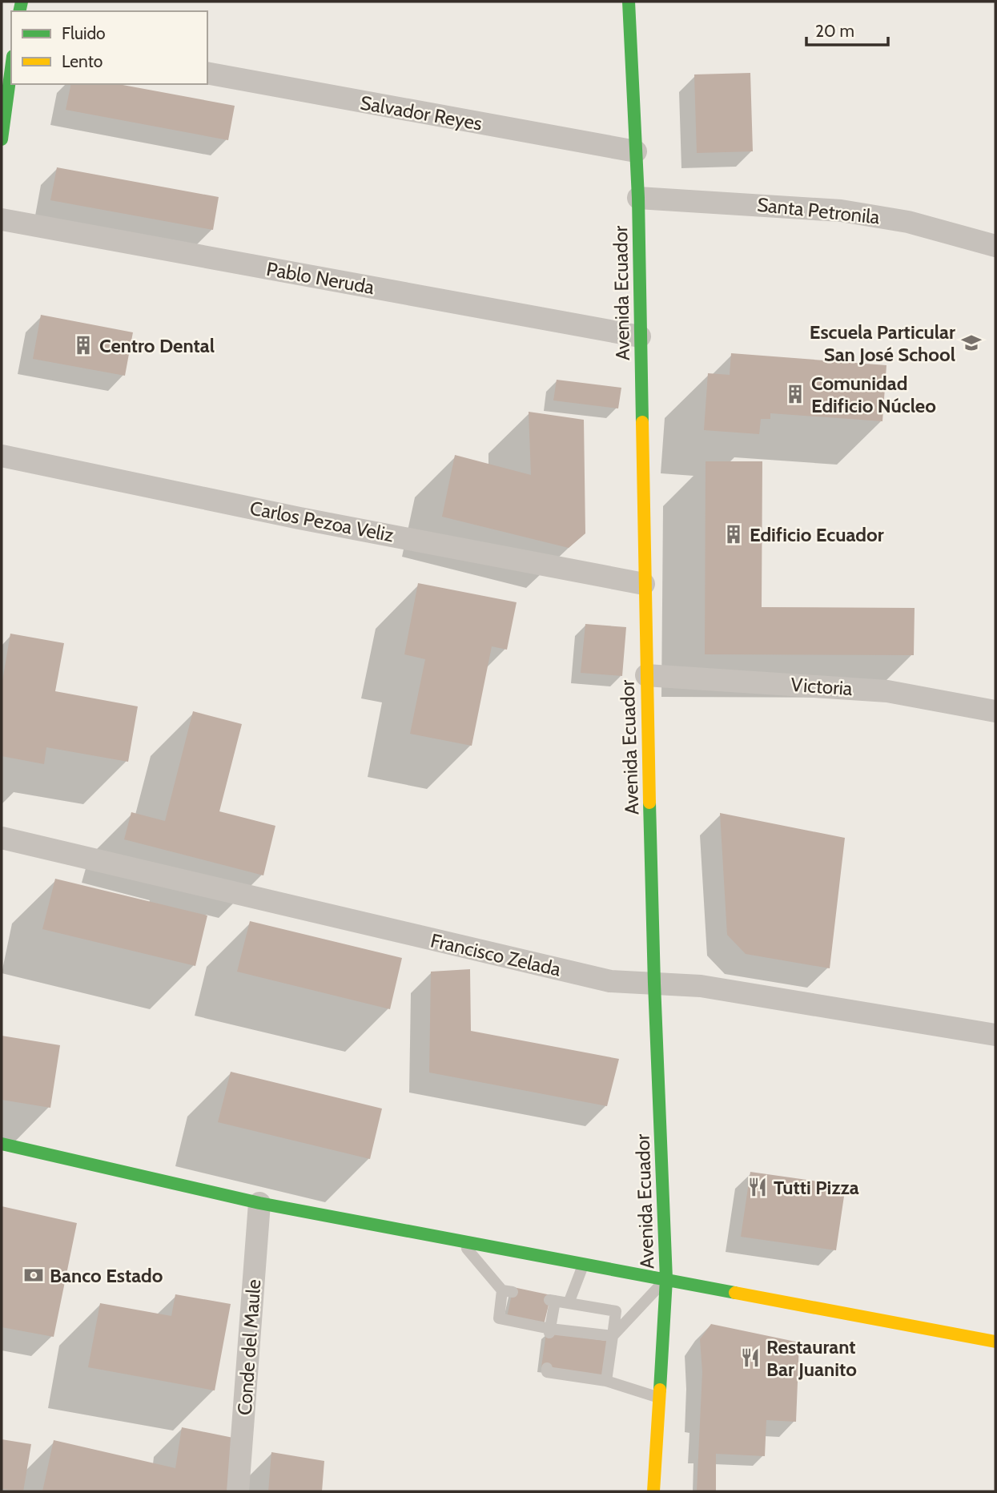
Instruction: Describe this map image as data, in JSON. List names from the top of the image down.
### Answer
{
  "streets": {
    "main road": ["Avenida Ecuador"],
    "street": [
      "Salvador Reyes",
      "Santa Petronila",
      "Pablo Neruda",
      "Carlos Pezoa Veliz",
      "Victoria",
      "Francisco Zelada",
      "Conde del Maule"
    ]
  },
  "crossings": [
    ["Salvador Reyes", "Avenida Ecuador"],
    ["Santa Petronila", "Avenida Ecuador"],
    ["Pablo Neruda", "Avenida Ecuador"],
    ["Avenida Ecuador", "Carlos Pezoa Veliz"],
    ["Avenida Ecuador", "Victoria"],
    ["Avenida Ecuador", "Francisco Zelada"]
  ],
  "places": {
    "school or university": ["Escuela Particular San José School"],
    "building": ["Centro Dental", "Comunidad Edificio Núcleo", "Edificio Ecuador"],
    "restaurant": ["Tutti Pizza", "Restaurant Bar Juanito"],
    "bank": ["Banco Estado"]
  },
  "legend": ["Fluido", "Lento"],
  "scale_bar": "20 m"
}
